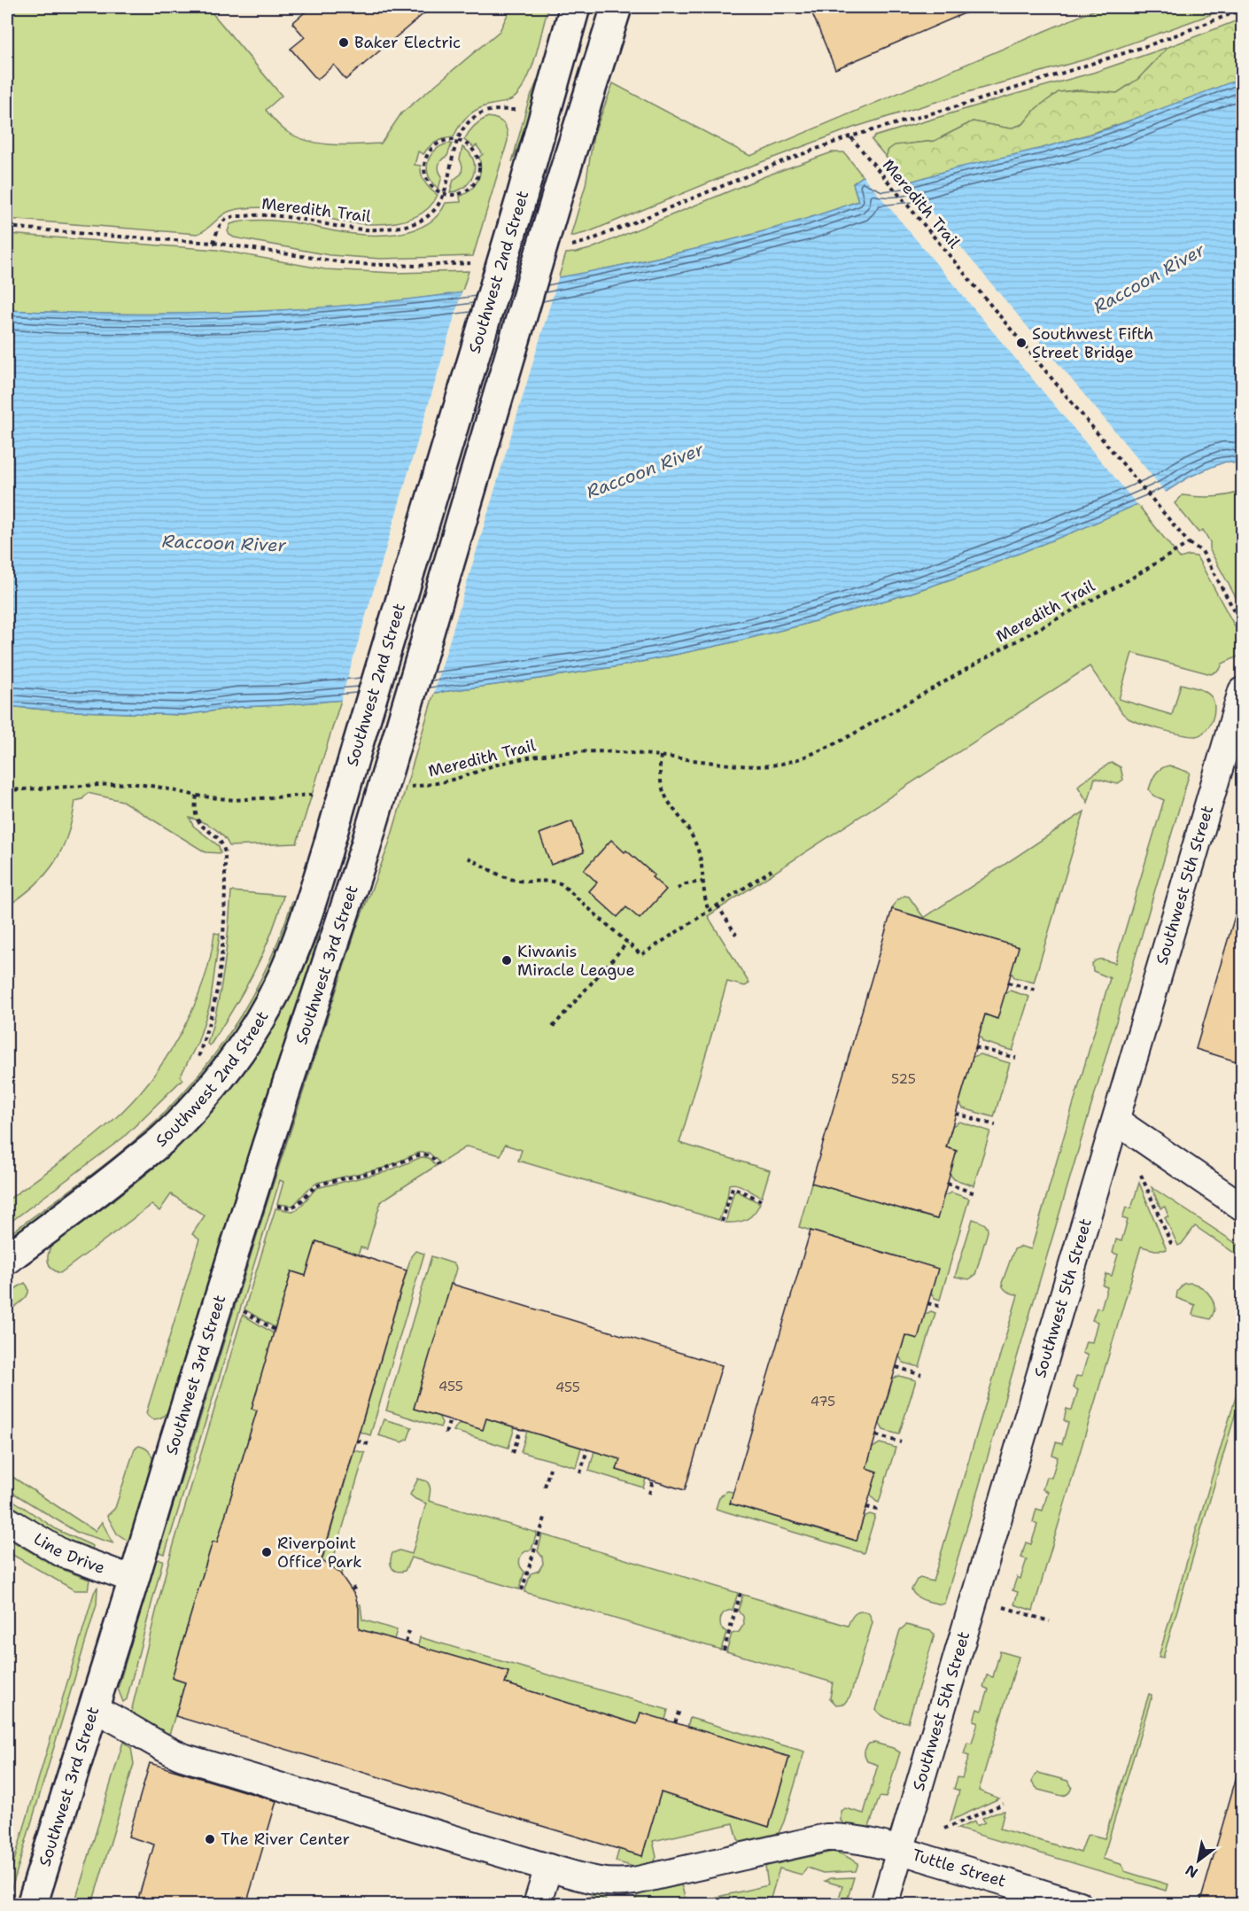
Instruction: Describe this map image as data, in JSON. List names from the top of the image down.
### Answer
{
  "streets": {
    "main road": ["Southwest 2nd Street", "Southwest 3rd Street"],
    "street": ["Southwest 5th Street", "Line Drive", "Tuttle Street"],
    "path": ["Meredith Trail"]
  },
  "crossings": [
    ["Southwest 5th Street", "Tuttle Street"],
    ["Southwest 3rd Street", "Line Drive"],
    ["Southwest 3rd Street", "Tuttle Street"]
  ],
  "water": ["Raccoon River"],
  "places": [
    "Baker Electric",
    "Southwest Fifth Street Bridge",
    "Kiwanis Miracle League",
    "Riverpoint Office Park",
    "The River Center"
  ],
  "house_numbers": [
    "525",
    "455",
    "455",
    "475"
  ],
  "north": "bottom left"
}
